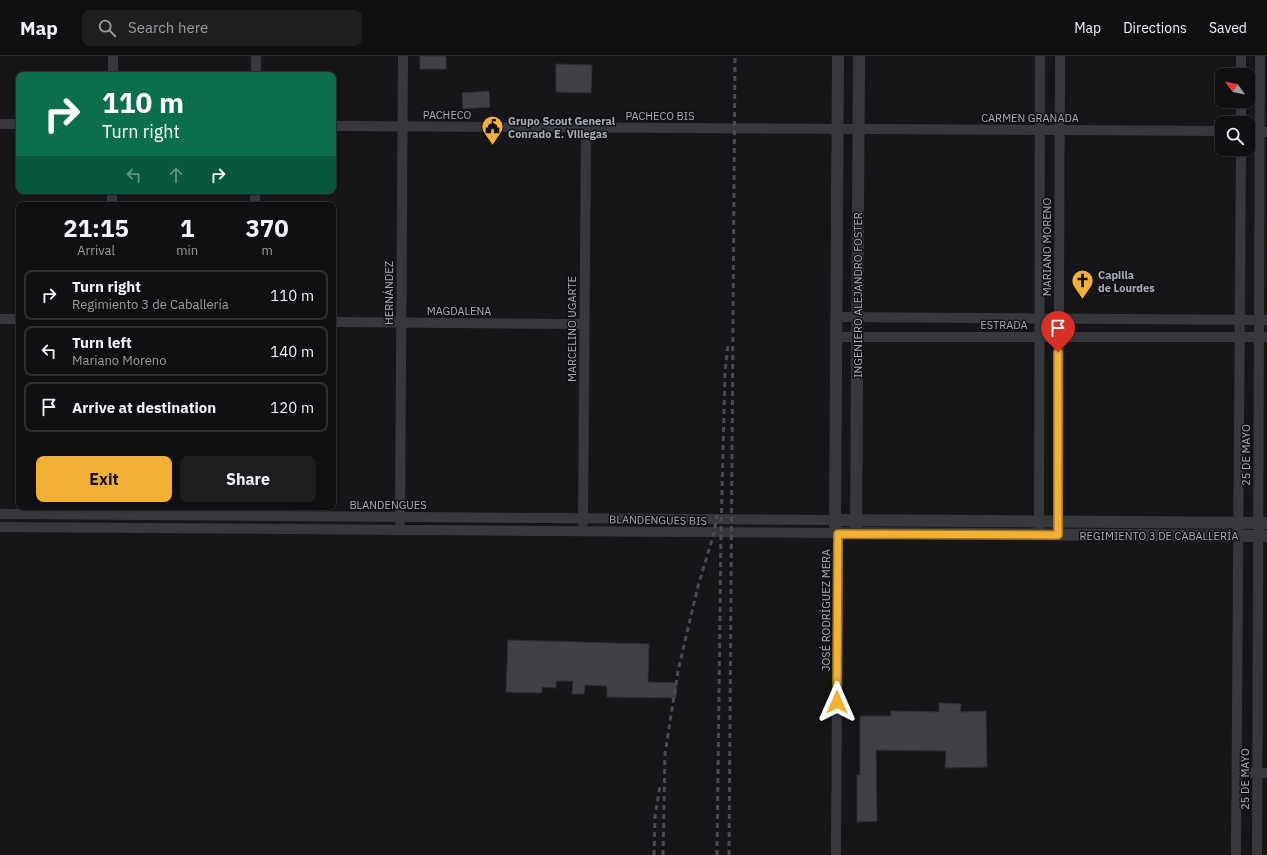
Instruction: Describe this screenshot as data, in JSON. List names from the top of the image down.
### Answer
{
  "streets": {
    "street": [
      "PACHECO",
      "PACHECO BIS",
      "CARMEN GRANADA",
      "MARIANO MORENO",
      "HERNÁNDEZ",
      "INGENIERO ALEJANDRO FOSTER",
      "MAGDALENA",
      "ESTRADA",
      "MARCELINO UGARTE",
      "25 DE MAYO",
      "BLANDENGUES",
      "BLANDENGUES BIS",
      "REGIMIENTO 3 DE CABALLERÍA",
      "JOSÉ RODRÍGUEZ MERA"
    ]
  },
  "crossings": [
    ["PACHECO", "PACHECO BIS"],
    ["PACHECO", "HERNÁNDEZ"],
    ["PACHECO", "MARCELINO UGARTE"],
    ["PACHECO BIS", "CARMEN GRANADA"],
    ["PACHECO BIS", "INGENIERO ALEJANDRO FOSTER"],
    ["PACHECO BIS", "MARCELINO UGARTE"],
    ["CARMEN GRANADA", "MARIANO MORENO"],
    ["CARMEN GRANADA", "INGENIERO ALEJANDRO FOSTER"],
    ["MARIANO MORENO", "ESTRADA"],
    ["MARIANO MORENO", "REGIMIENTO 3 DE CABALLERÍA"],
    ["HERNÁNDEZ", "MAGDALENA"],
    ["HERNÁNDEZ", "BLANDENGUES"],
    ["INGENIERO ALEJANDRO FOSTER", "ESTRADA"],
    ["INGENIERO ALEJANDRO FOSTER", "BLANDENGUES BIS"],
    ["INGENIERO ALEJANDRO FOSTER", "REGIMIENTO 3 DE CABALLERÍA"],
    ["INGENIERO ALEJANDRO FOSTER", "JOSÉ RODRÍGUEZ MERA"],
    ["MAGDALENA", "MARCELINO UGARTE"],
    ["ESTRADA", "25 DE MAYO"],
    ["MARCELINO UGARTE", "BLANDENGUES"],
    ["MARCELINO UGARTE", "BLANDENGUES BIS"],
    ["25 DE MAYO", "REGIMIENTO 3 DE CABALLERÍA"],
    ["BLANDENGUES", "BLANDENGUES BIS"],
    ["BLANDENGUES BIS", "REGIMIENTO 3 DE CABALLERÍA"],
    ["BLANDENGUES BIS", "JOSÉ RODRÍGUEZ MERA"],
    ["REGIMIENTO 3 DE CABALLERÍA", "JOSÉ RODRÍGUEZ MERA"]
  ],
  "places": {
    "public building": ["Grupo Scout General Conrado E. Villegas"],
    "church": ["Capilla de Lourdes"]
  },
  "north": "top left",
  "page": {
    "header": "Map",
    "search": "Search here",
    "nav": ["Map", "Directions", "Saved"],
    "turn": ["110 m", "Turn right"],
    "eta": [
      "21:15",
      "Arrival",
      "1",
      "min",
      "370",
      "m"
    ],
    "list": [
      {
        "name": "Turn right",
        "note": "Regimiento 3 de Caballería",
        "value": "110 m"
      },
      {
        "name": "Turn left",
        "note": "Mariano Moreno",
        "value": "140 m"
      },
      {
        "name": "Arrive at destination",
        "value": "120 m"
      }
    ],
    "buttons": ["Exit", "Share"]
  }
}
